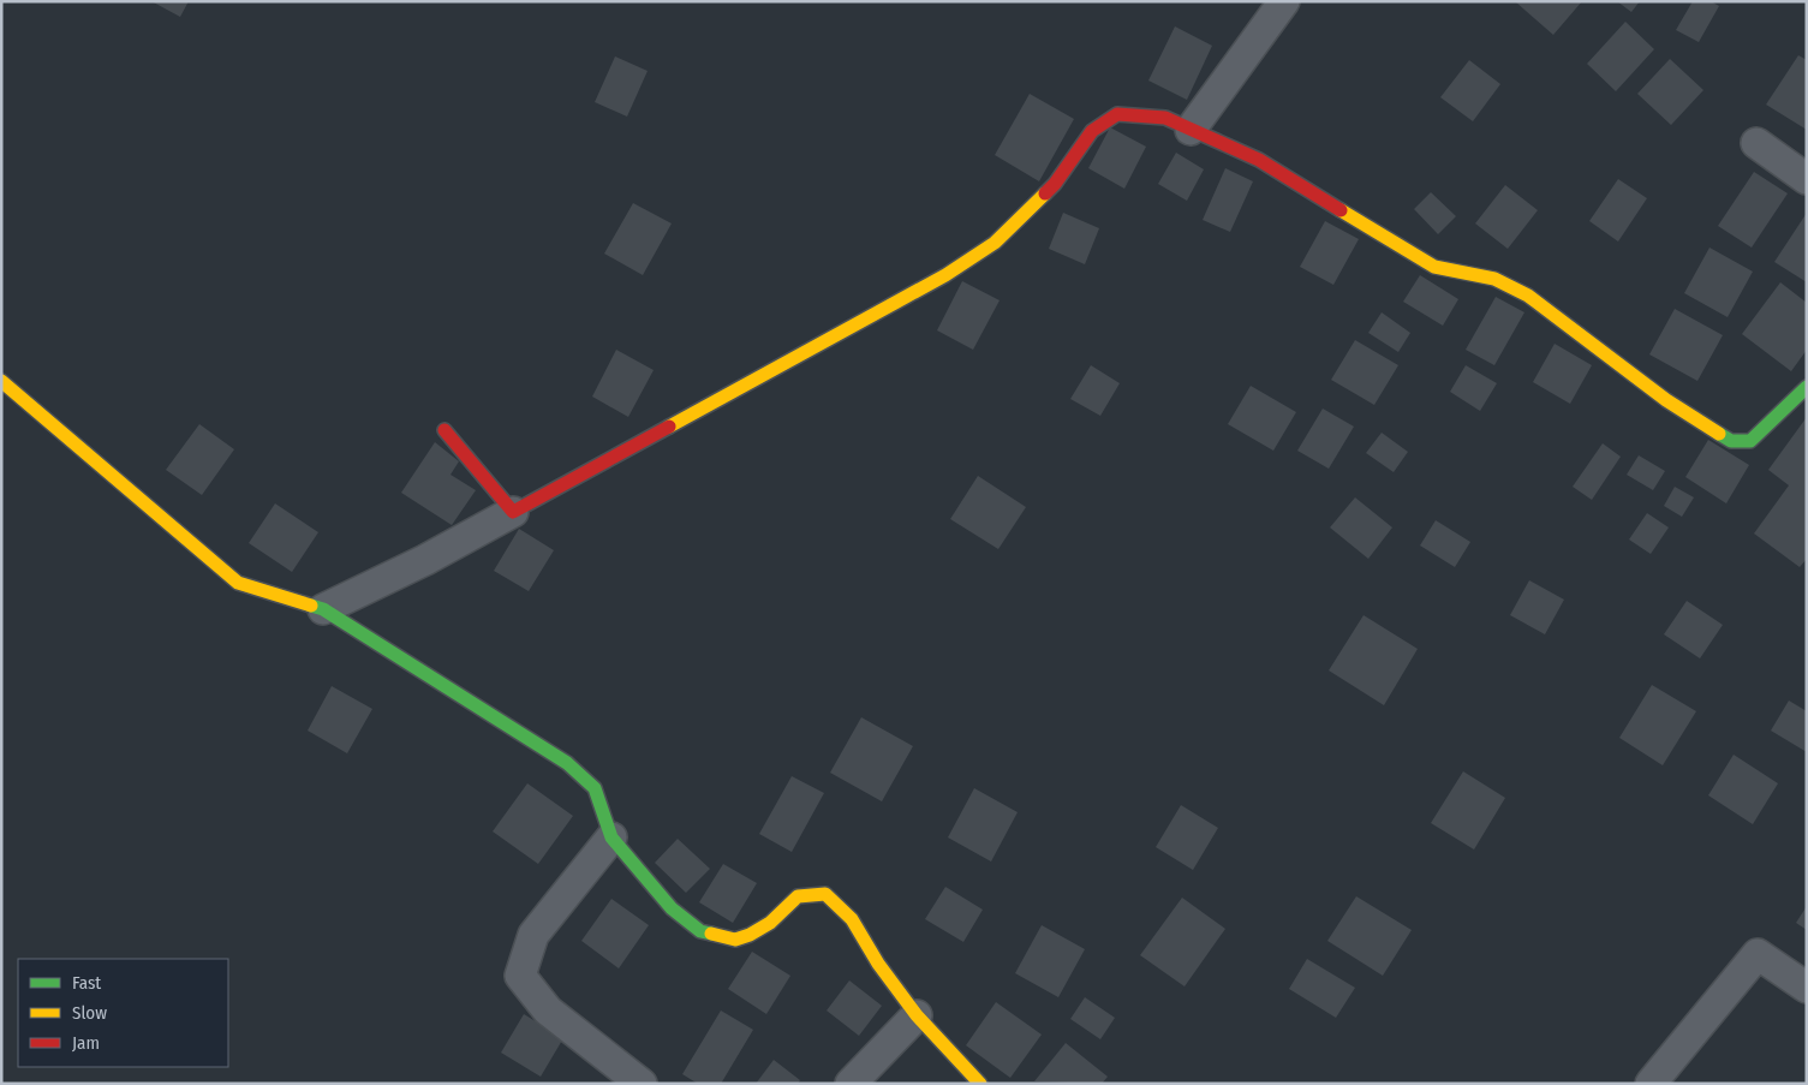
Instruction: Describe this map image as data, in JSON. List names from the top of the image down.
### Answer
{
  "legend": ["Fast", "Slow", "Jam"]
}
